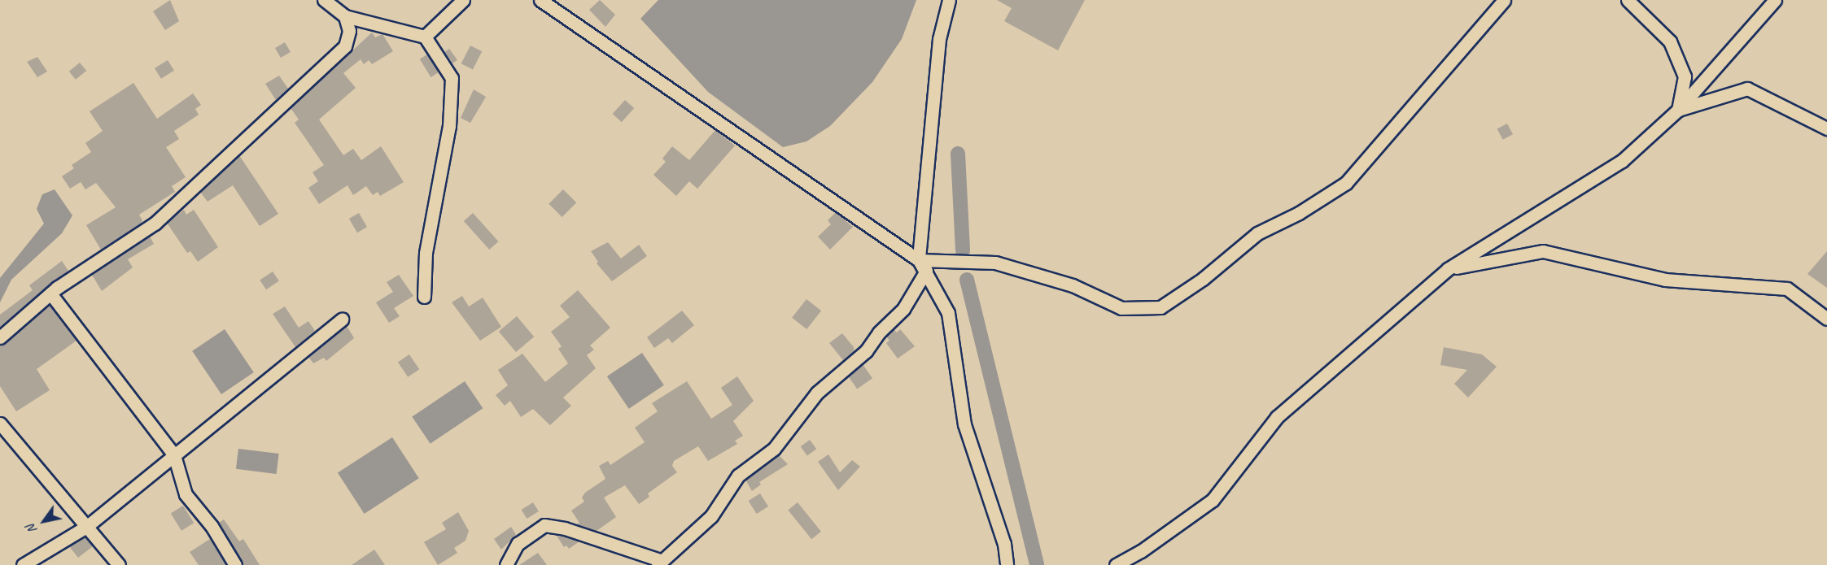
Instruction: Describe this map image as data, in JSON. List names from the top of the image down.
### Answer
{
  "north": "bottom left"
}
